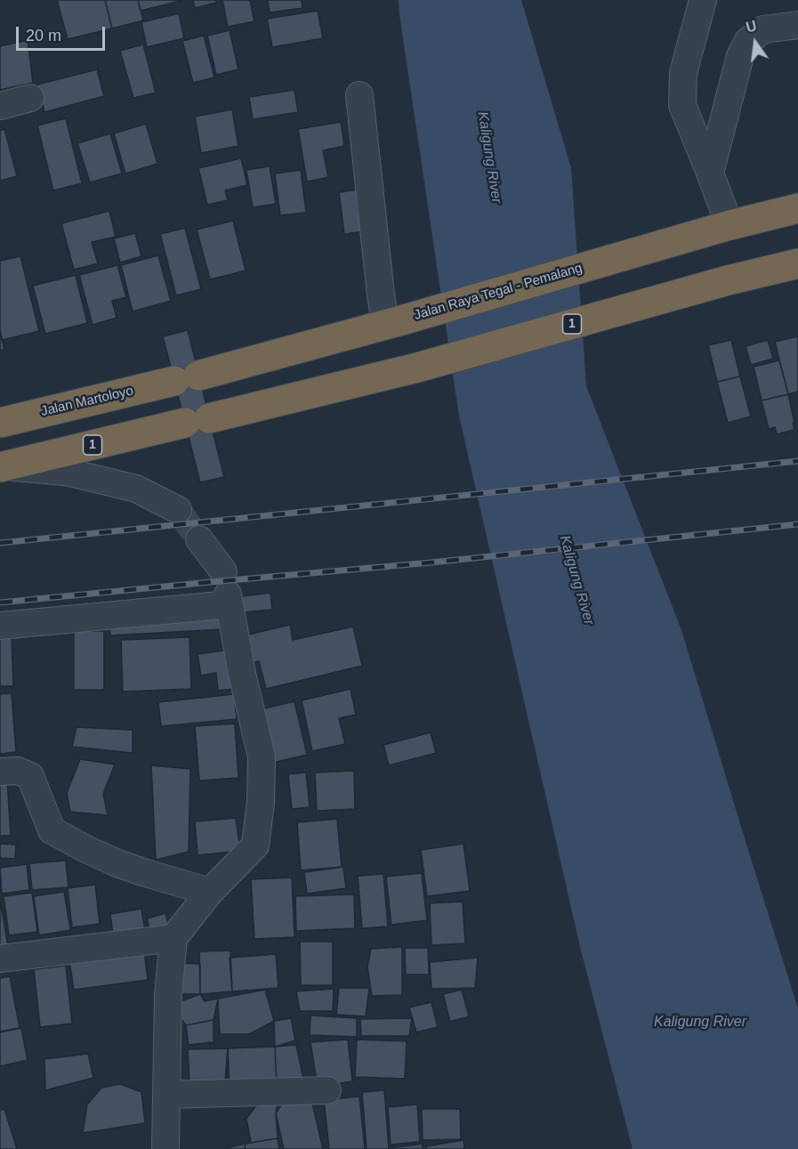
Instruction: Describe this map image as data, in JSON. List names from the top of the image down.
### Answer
{
  "streets": {
    "highway": ["Jalan Raya Tegal - Pemalang", "1", "Jalan Martoloyo"]
  },
  "crossings": [
    ["Jalan Raya Tegal - Pemalang", "Jalan Martoloyo"]
  ],
  "water": ["Kaligung River"],
  "scale_bar": "20 m",
  "north": "top"
}
